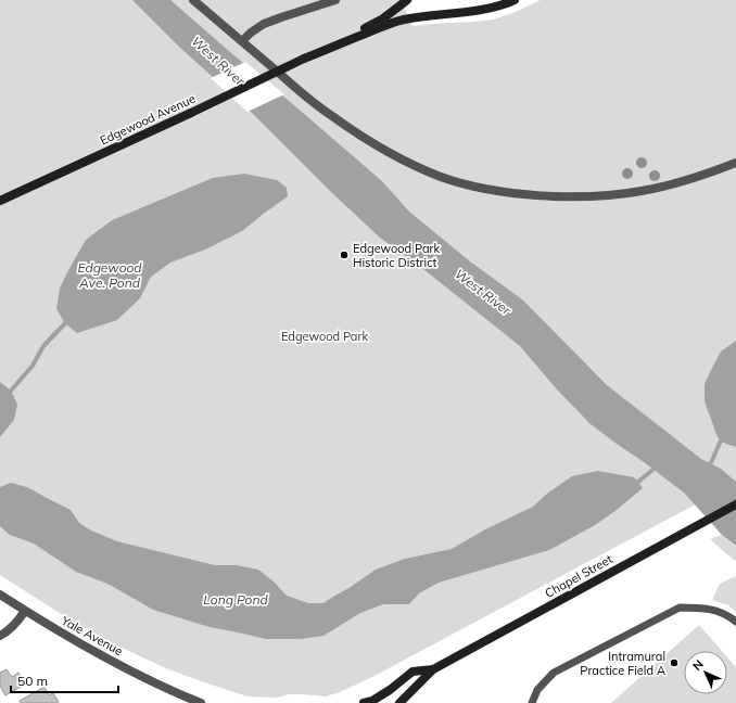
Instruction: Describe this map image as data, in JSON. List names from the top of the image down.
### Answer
{
  "streets": {
    "street": ["Edgewood Avenue", "Chapel Street", "Yale Avenue"]
  },
  "water": ["West River", "Edgewood Ave. Pond", "Long Pond"],
  "parks": ["Edgewood Park"],
  "places": ["Edgewood Park Historic District", "Intramural Practice Field A"],
  "scale_bar": "50 m",
  "north": "top left"
}
